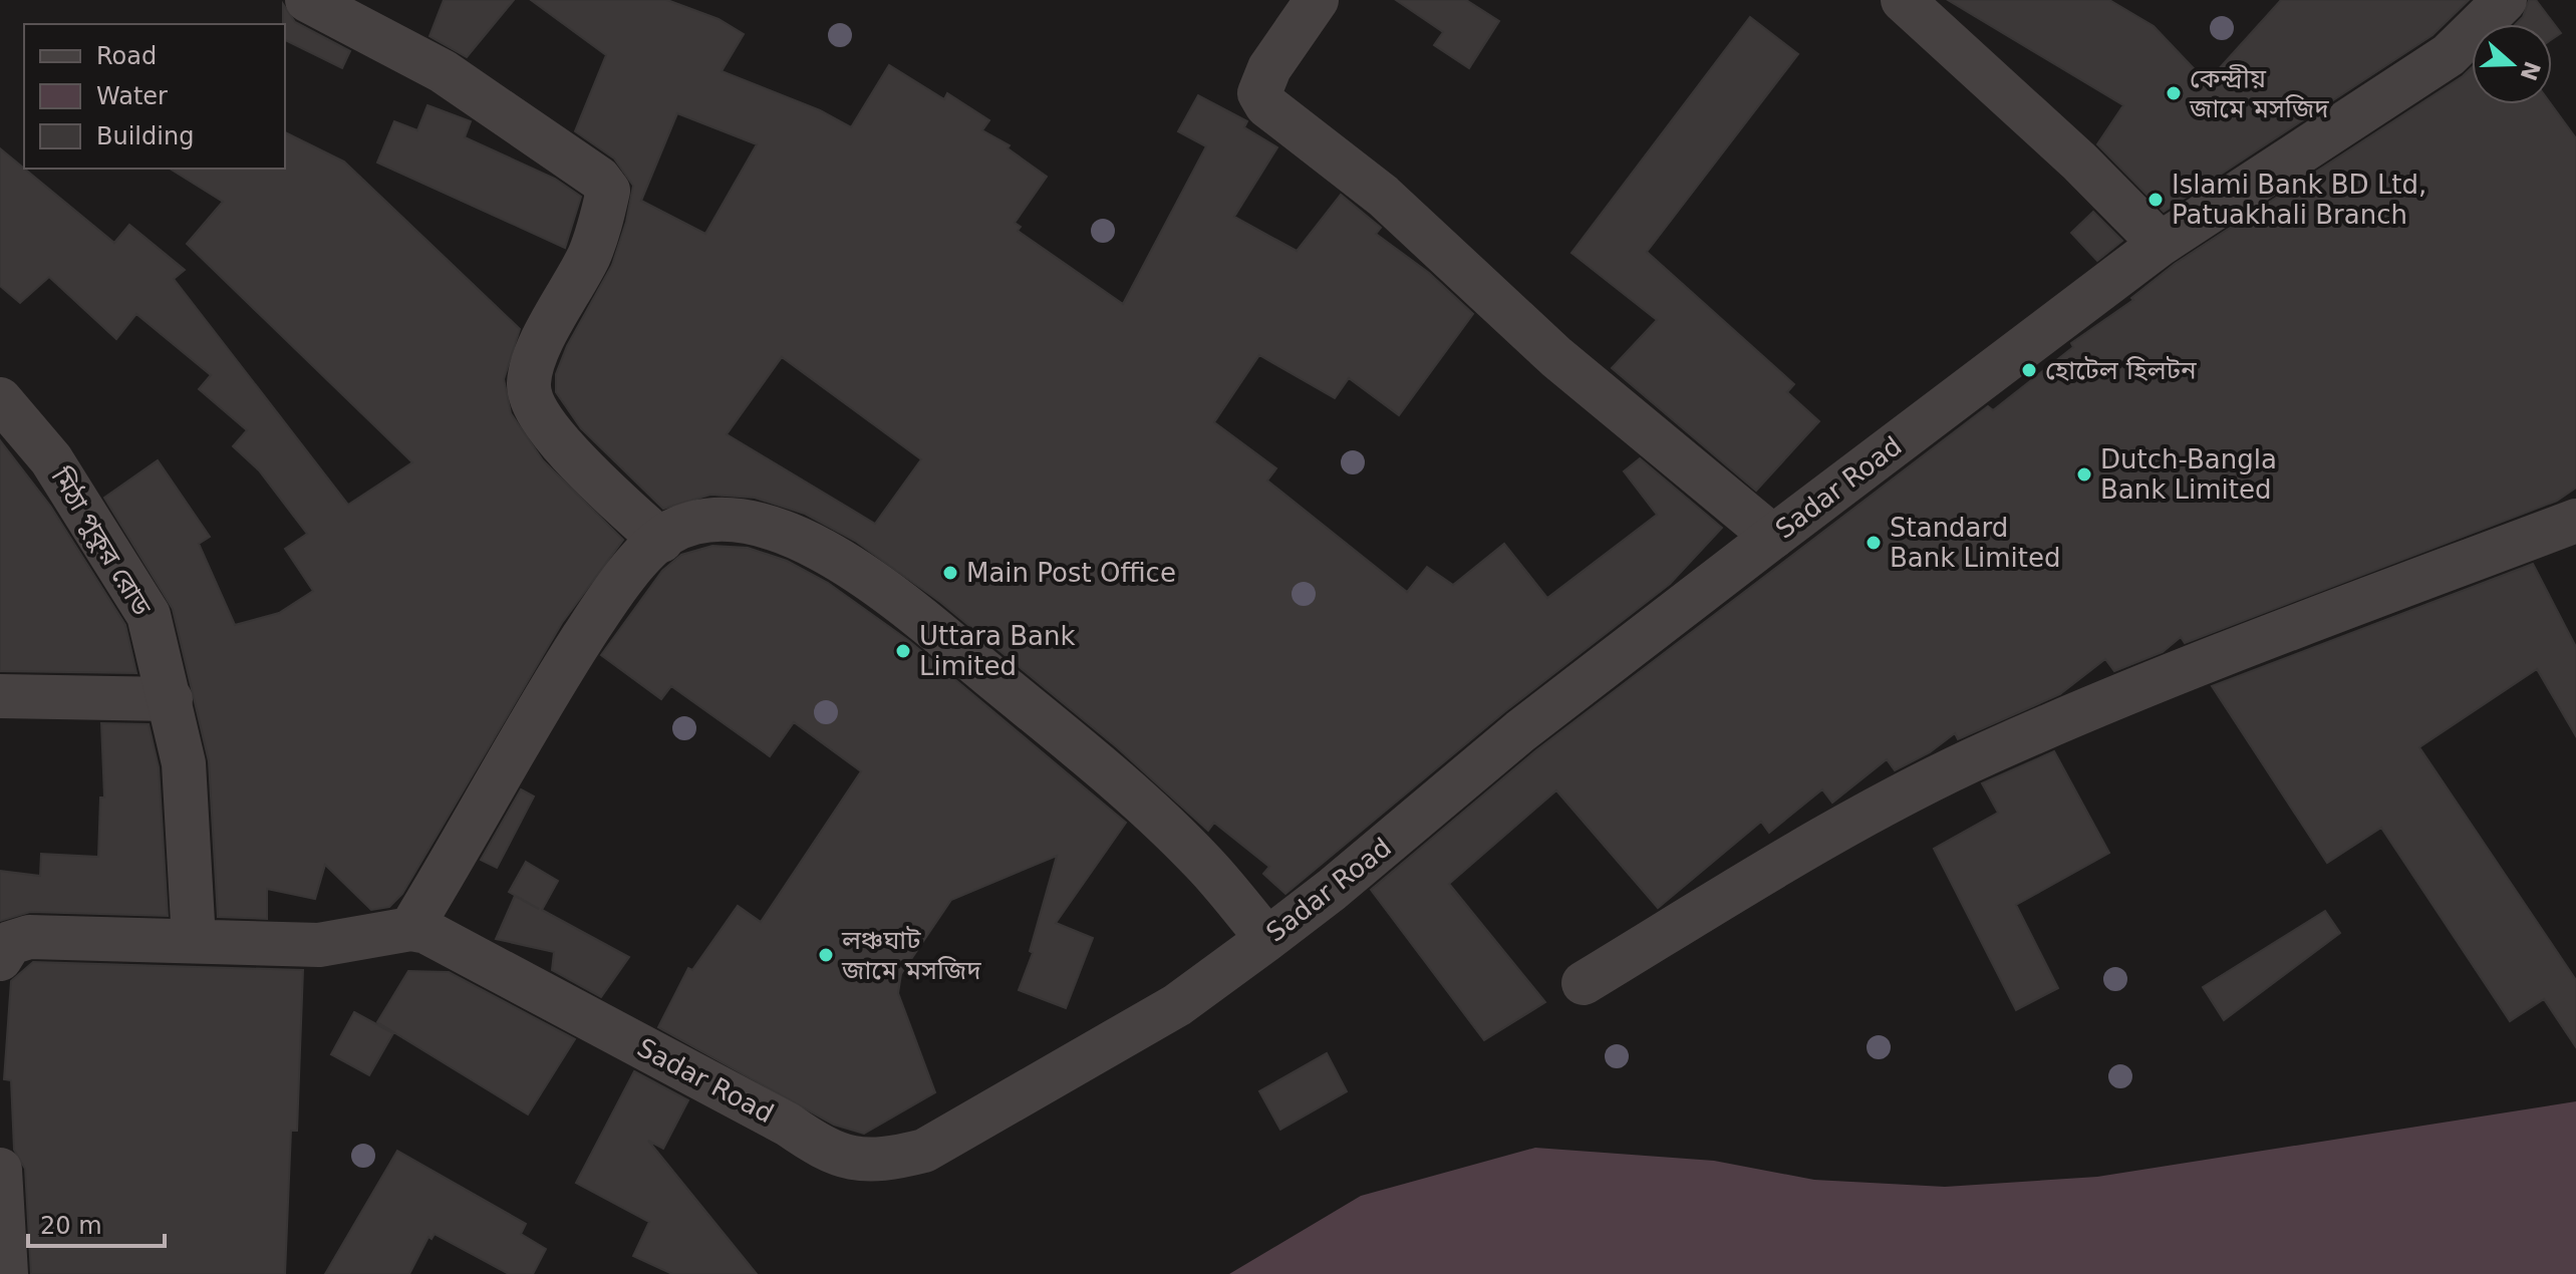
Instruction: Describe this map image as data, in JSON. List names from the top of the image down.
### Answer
{
  "streets": {
    "street": ["Sadar Road", "মিঠা পুকুর রোড"]
  },
  "places": [
    "কেন্দ্রীয় জামে মসজিদ",
    "Islami Bank BD Ltd, Patuakhali Branch",
    "হোটেল হিলটন",
    "Dutch-Bangla Bank Limited",
    "Standard Bank Limited",
    "Main Post Office",
    "Uttara Bank Limited",
    "লঞ্চঘাট জামে মসজিদ"
  ],
  "legend": ["Road", "Water", "Building"],
  "scale_bar": "20 m",
  "north": "right"
}
